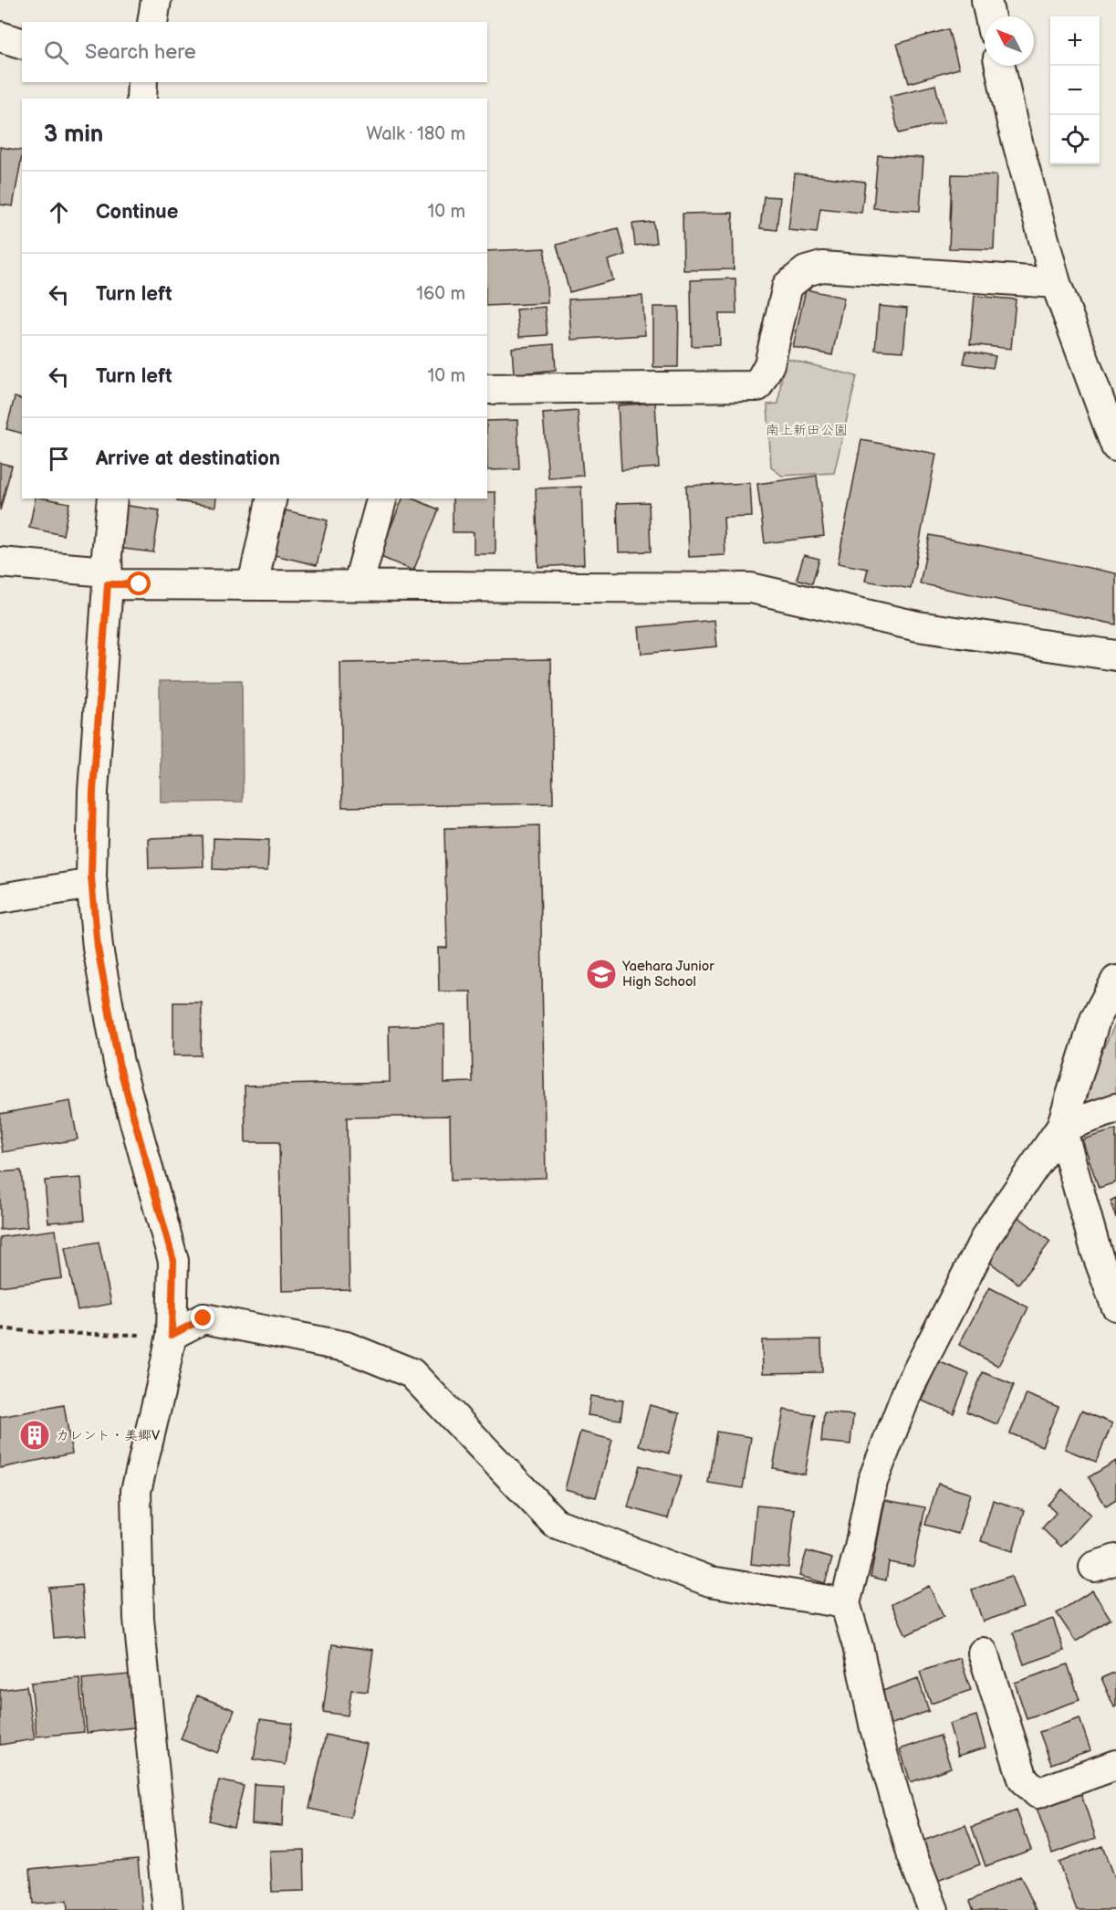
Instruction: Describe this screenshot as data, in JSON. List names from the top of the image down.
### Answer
{
  "parks": ["南上新田公園"],
  "places": {
    "school or university": ["Yaehara Junior High School"],
    "building": ["カレント・美郷V"]
  },
  "north": "top left",
  "page": {
    "map_buttons": ["+", "−"],
    "search": "Search here",
    "heading": ["3 min", "Walk · 180 m"],
    "list": [
      ["Continue", "10 m"],
      ["Turn left", "160 m"],
      ["Turn left", "10 m"],
      "Arrive at destination"
    ]
  }
}
